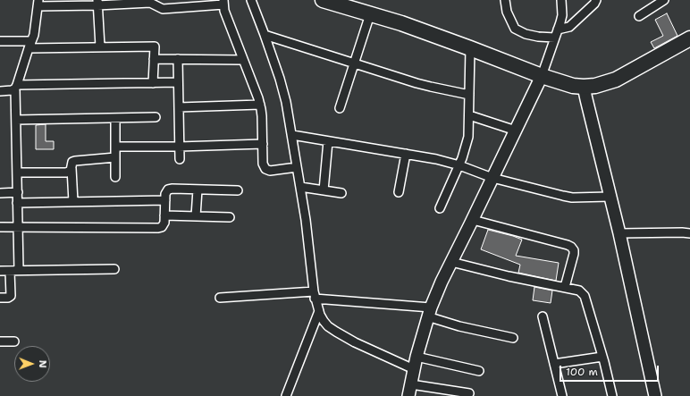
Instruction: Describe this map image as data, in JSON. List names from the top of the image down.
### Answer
{
  "scale_bar": "100 m",
  "north": "right"
}
